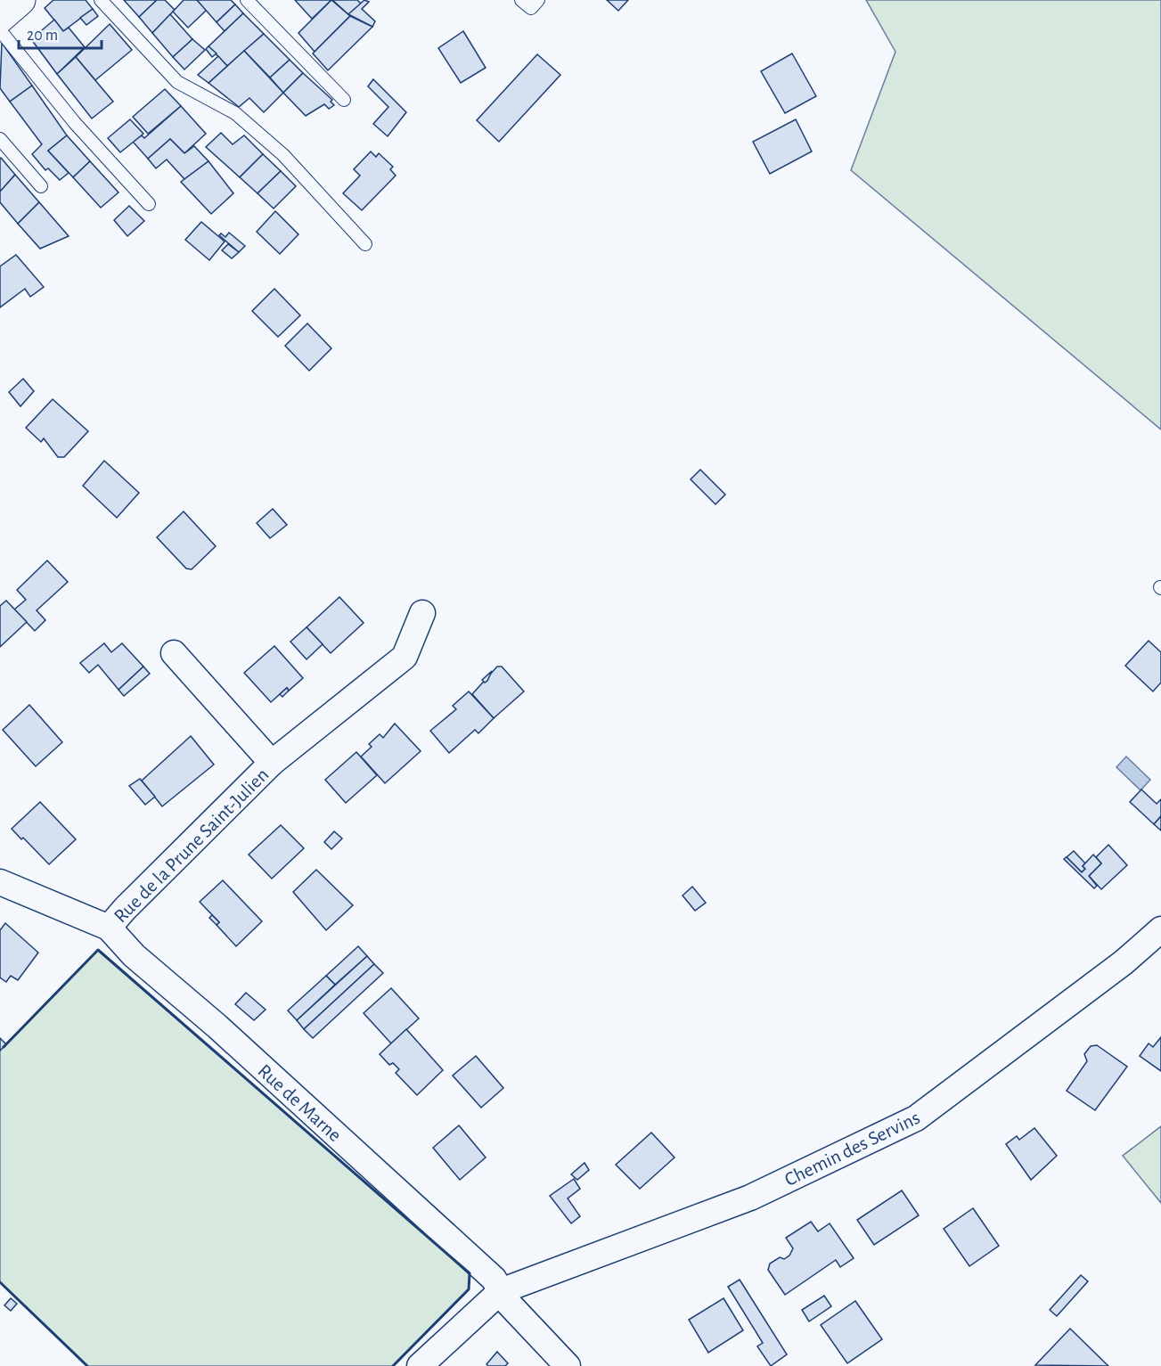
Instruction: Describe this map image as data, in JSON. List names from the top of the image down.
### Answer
{
  "streets": {
    "street": ["Rue de la Prune Saint-Julien", "Rue de Marne", "Chemin des Servins"]
  },
  "crossings": [
    ["Rue de la Prune Saint-Julien", "Rue de Marne"],
    ["Rue de Marne", "Chemin des Servins"]
  ],
  "scale_bar": "20 m"
}
